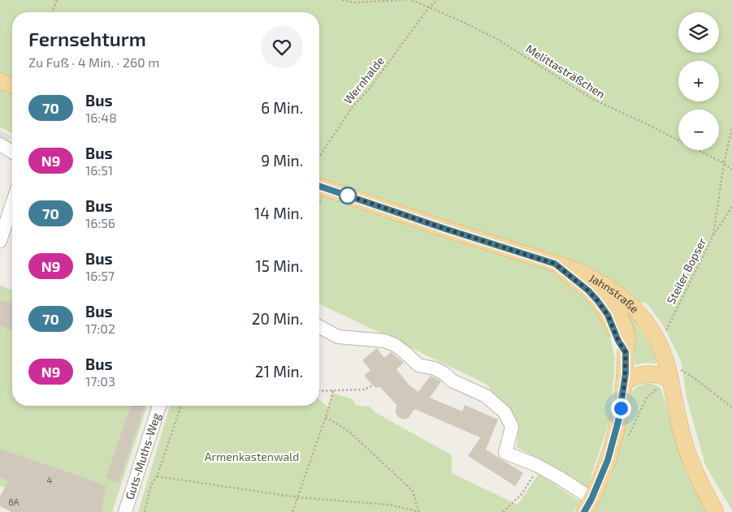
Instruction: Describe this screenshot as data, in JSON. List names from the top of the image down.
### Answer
{
  "streets": {
    "main road": ["Jahnstraße"],
    "street": ["Guts-Muths-Weg"],
    "path": ["Melittasträßchen", "Wernhalde", "Steiler Bopser"]
  },
  "crossings": [
    ["Melittasträßchen", "Wernhalde"],
    ["Steiler Bopser", "Jahnstraße"]
  ],
  "parks": ["Armenkastenwald"],
  "lines": ["bus line 70"],
  "house_numbers": ["4", "6A"],
  "page": {
    "map_buttons": ["+", "−"],
    "heading": ["Fernsehturm", "Zu Fuß · 4 Min. · 260 m"],
    "list": [
      {
        "mark": "70",
        "name": "Bus",
        "note": "16:48",
        "value": "6 Min."
      },
      {
        "mark": "N9",
        "name": "Bus",
        "note": "16:51",
        "value": "9 Min."
      },
      {
        "mark": "70",
        "name": "Bus",
        "note": "16:56",
        "value": "14 Min."
      },
      {
        "mark": "N9",
        "name": "Bus",
        "note": "16:57",
        "value": "15 Min."
      },
      {
        "mark": "70",
        "name": "Bus",
        "note": "17:02",
        "value": "20 Min."
      },
      {
        "mark": "N9",
        "name": "Bus",
        "note": "17:03",
        "value": "21 Min."
      }
    ]
  }
}
